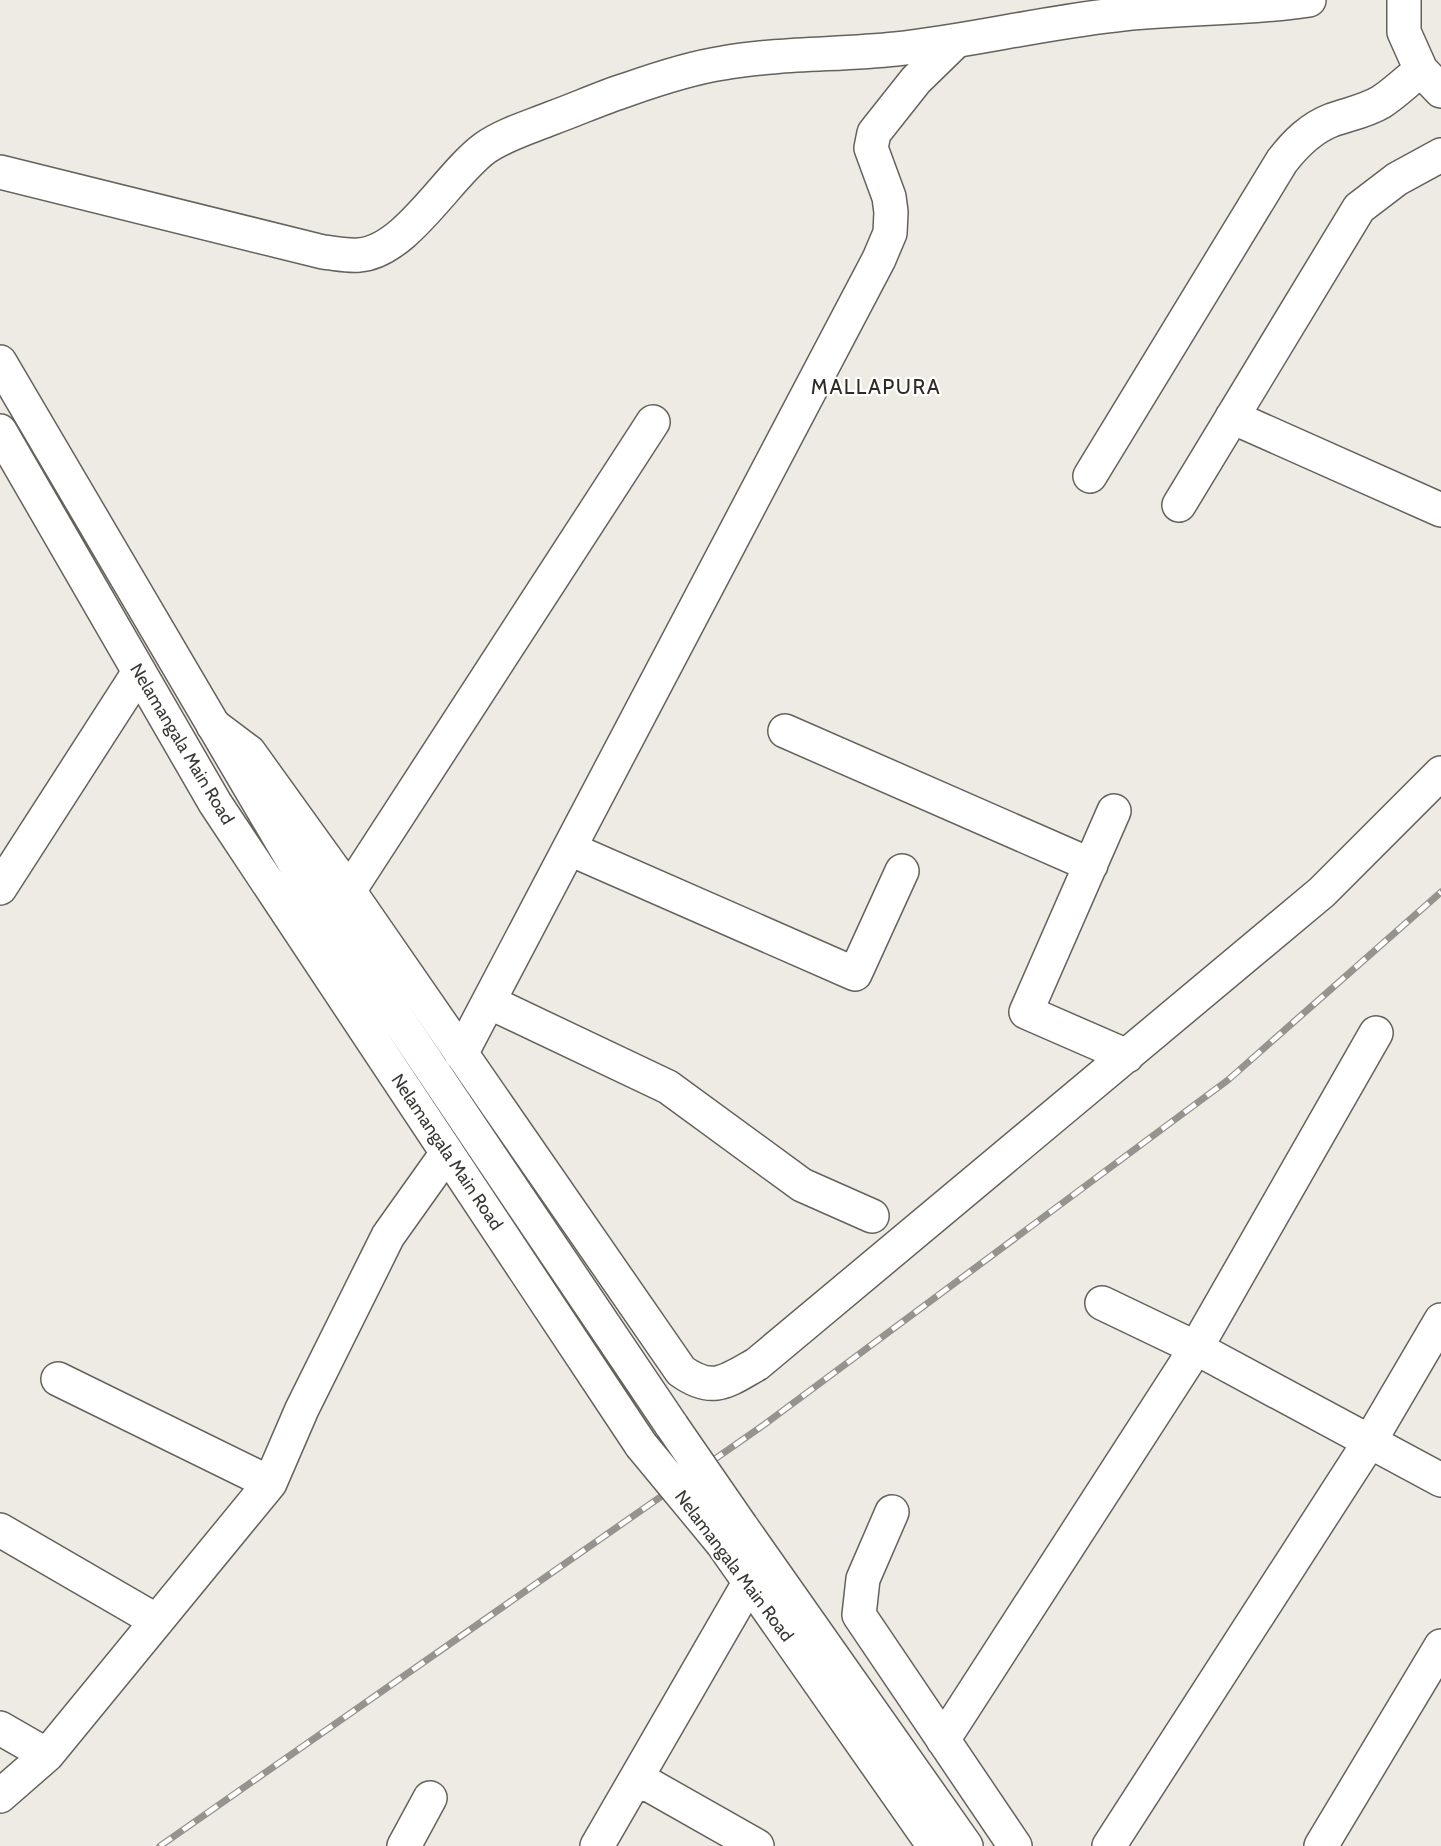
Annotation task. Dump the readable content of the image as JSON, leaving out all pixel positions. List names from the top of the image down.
{
  "streets": {
    "street": ["Nelamangala Main Road"]
  },
  "districts": ["MALLAPURA"]
}
